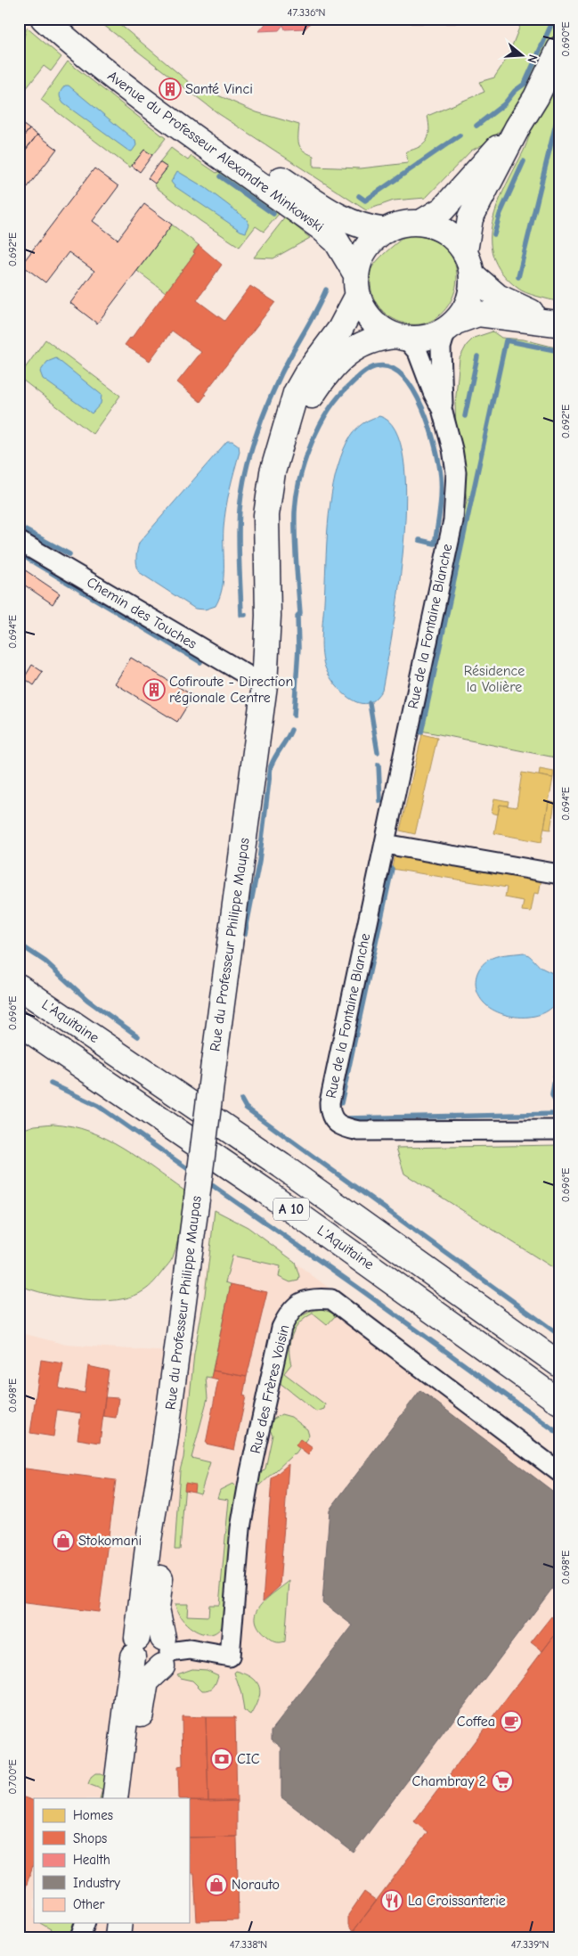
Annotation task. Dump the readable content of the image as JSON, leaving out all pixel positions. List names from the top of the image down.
{
  "streets": {
    "main road": [
      "Avenue du Professeur Alexandre Minkowski",
      "Rue du Professeur Philippe Maupas",
      "L'Aquitaine",
      "A 10"
    ],
    "street": ["Chemin des Touches", "Rue de la Fontaine Blanche", "Rue des Frères Voisin"]
  },
  "crossings": [
    ["Avenue du Professeur Alexandre Minkowski", "Rue de la Fontaine Blanche"],
    ["Avenue du Professeur Alexandre Minkowski", "Rue du Professeur Philippe Maupas"],
    ["Chemin des Touches", "Rue du Professeur Philippe Maupas"],
    ["Rue de la Fontaine Blanche", "Rue du Professeur Philippe Maupas"],
    ["Rue du Professeur Philippe Maupas", "Rue des Frères Voisin"]
  ],
  "parks": ["Résidence la Volière"],
  "places": {
    "building": ["Santé Vinci", "Cofiroute - Direction régionale Centre"],
    "shop": ["Stokomani", "Norauto"],
    "cafe": ["Coffea"],
    "bank": ["CIC"],
    "supermarket": ["Chambray 2"],
    "restaurant": ["La Croissanterie"]
  },
  "legend": [
    "Homes",
    "Shops",
    "Health",
    "Industry",
    "Other"
  ],
  "north": "right",
  "coordinates": [
    "47.336°N",
    "0.690°E",
    "0.692°E",
    "0.694°E",
    "0.696°E",
    "0.698°E",
    "0.700°E",
    "47.338°N",
    "47.339°N"
  ]
}
